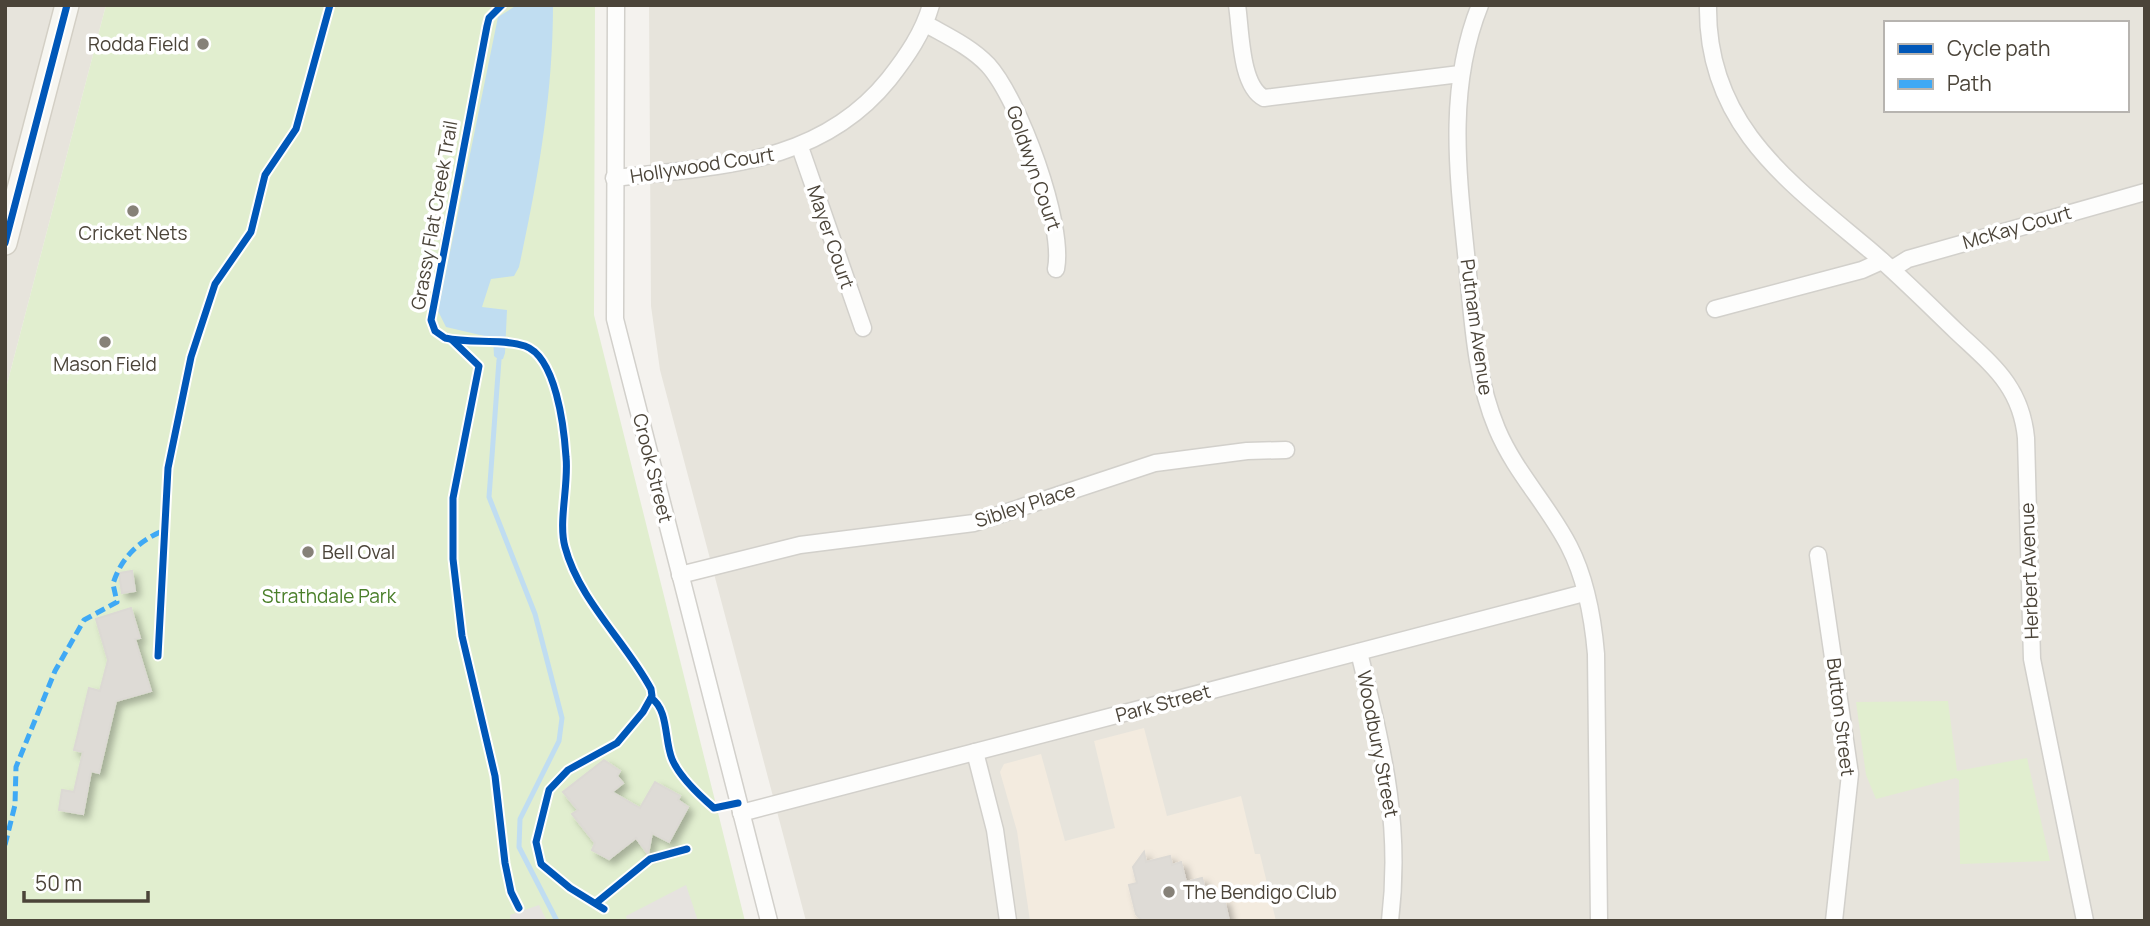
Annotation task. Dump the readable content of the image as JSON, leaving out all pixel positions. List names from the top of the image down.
{
  "streets": {
    "street": [
      "Hollywood Court",
      "Goldwyn Court",
      "McKay Court",
      "Mayer Court",
      "Putnam Avenue",
      "Crook Street",
      "Sibley Place",
      "Herbert Avenue",
      "Park Street",
      "Button Street",
      "Woodbury Street"
    ],
    "cycle path": ["Grassy Flat Creek Trail"]
  },
  "crossings": [
    ["Hollywood Court", "Goldwyn Court"],
    ["Hollywood Court", "Mayer Court"],
    ["Hollywood Court", "Crook Street"],
    ["McKay Court", "Herbert Avenue"],
    ["Putnam Avenue", "Park Street"],
    ["Crook Street", "Sibley Place"],
    ["Crook Street", "Park Street"],
    ["Park Street", "Woodbury Street"]
  ],
  "parks": ["Strathdale Park"],
  "places": [
    "Rodda Field",
    "Cricket Nets",
    "Mason Field",
    "Bell Oval",
    "The Bendigo Club"
  ],
  "legend": ["Cycle path", "Path"],
  "scale_bar": "50 m"
}
